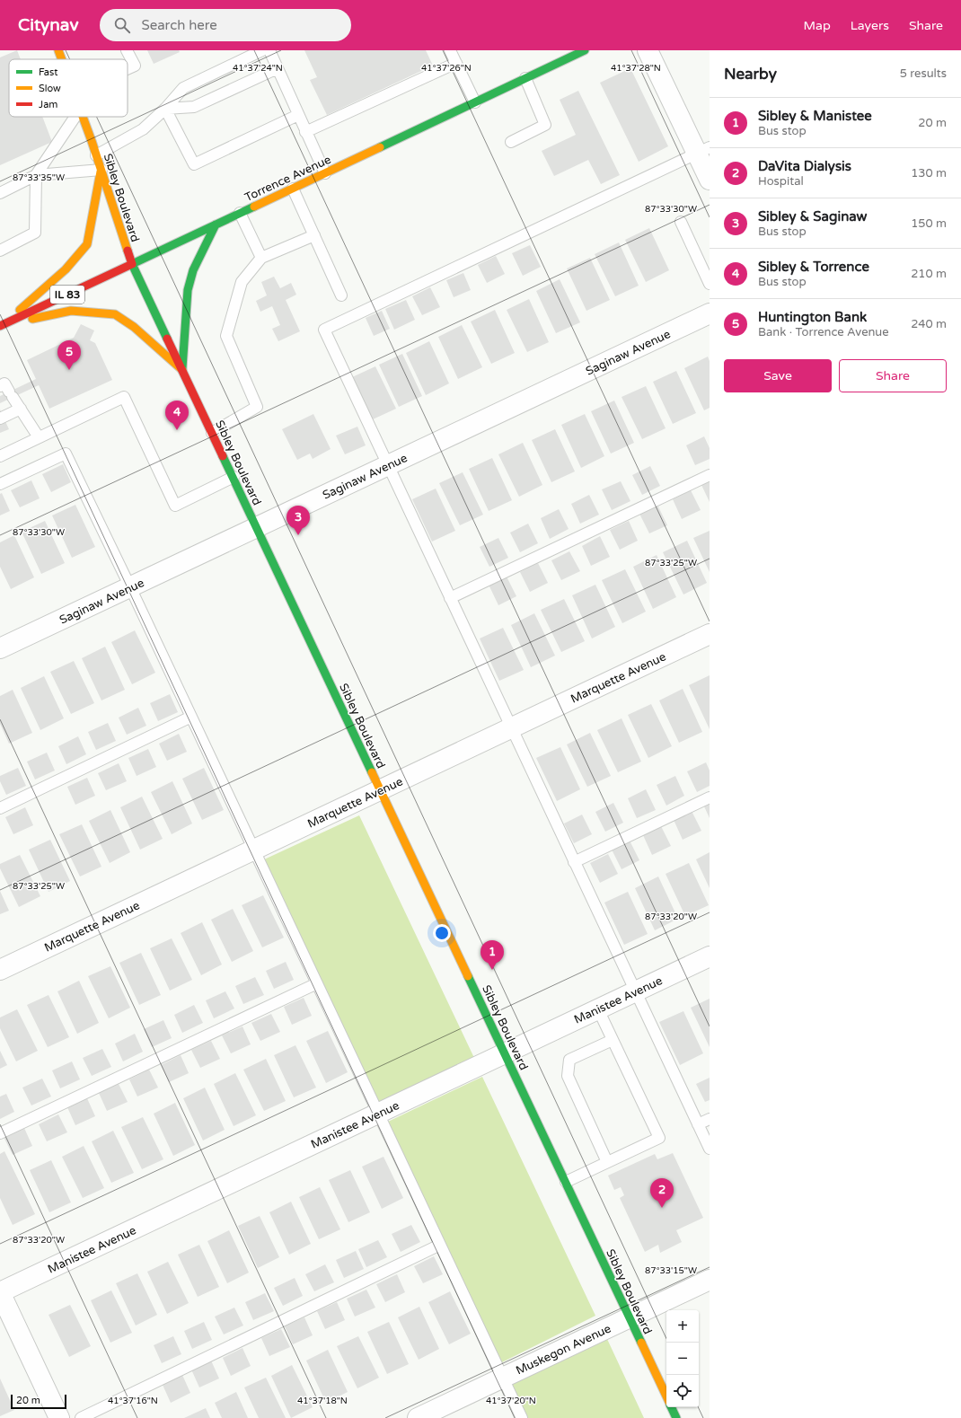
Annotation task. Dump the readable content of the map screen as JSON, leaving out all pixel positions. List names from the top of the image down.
{
  "streets": {
    "main road": ["Torrence Avenue", "Sibley Boulevard", "IL 83"],
    "street": [
      "Saginaw Avenue",
      "Marquette Avenue",
      "Manistee Avenue",
      "Muskegon Avenue"
    ]
  },
  "crossings": [
    ["Torrence Avenue", "Sibley Boulevard"],
    ["Sibley Boulevard", "Saginaw Avenue"],
    ["Sibley Boulevard", "Marquette Avenue"],
    ["Sibley Boulevard", "Manistee Avenue"],
    ["Sibley Boulevard", "Muskegon Avenue"]
  ],
  "legend": ["Fast", "Slow", "Jam"],
  "scale_bar": "20 m",
  "page": {
    "header": "Citynav",
    "search": "Search here",
    "nav": ["Map", "Layers", "Share"],
    "heading": ["Nearby", "5 results"],
    "list": [
      {
        "mark": "1",
        "name": "Sibley & Manistee",
        "note": "Bus stop",
        "value": "20 m"
      },
      {
        "mark": "2",
        "name": "DaVita Dialysis",
        "note": "Hospital",
        "value": "130 m"
      },
      {
        "mark": "3",
        "name": "Sibley & Saginaw",
        "note": "Bus stop",
        "value": "150 m"
      },
      {
        "mark": "4",
        "name": "Sibley & Torrence",
        "note": "Bus stop",
        "value": "210 m"
      },
      {
        "mark": "5",
        "name": "Huntington Bank",
        "note": "Bank · Torrence Avenue",
        "value": "240 m"
      }
    ],
    "pins": [
      "5",
      "4",
      "3",
      "1",
      "2"
    ],
    "buttons": ["Save", "Share"],
    "map_buttons": ["+", "−"],
    "scale": "20 m"
  },
  "coordinates": [
    "41°37'24\"N",
    "41°37'26\"N",
    "41°37'28\"N",
    "87°33'35\"W",
    "87°33'30\"W",
    "87°33'25\"W",
    "87°33'20\"W",
    "87°33'15\"W",
    "41°37'16\"N",
    "41°37'18\"N",
    "41°37'20\"N"
  ]
}
